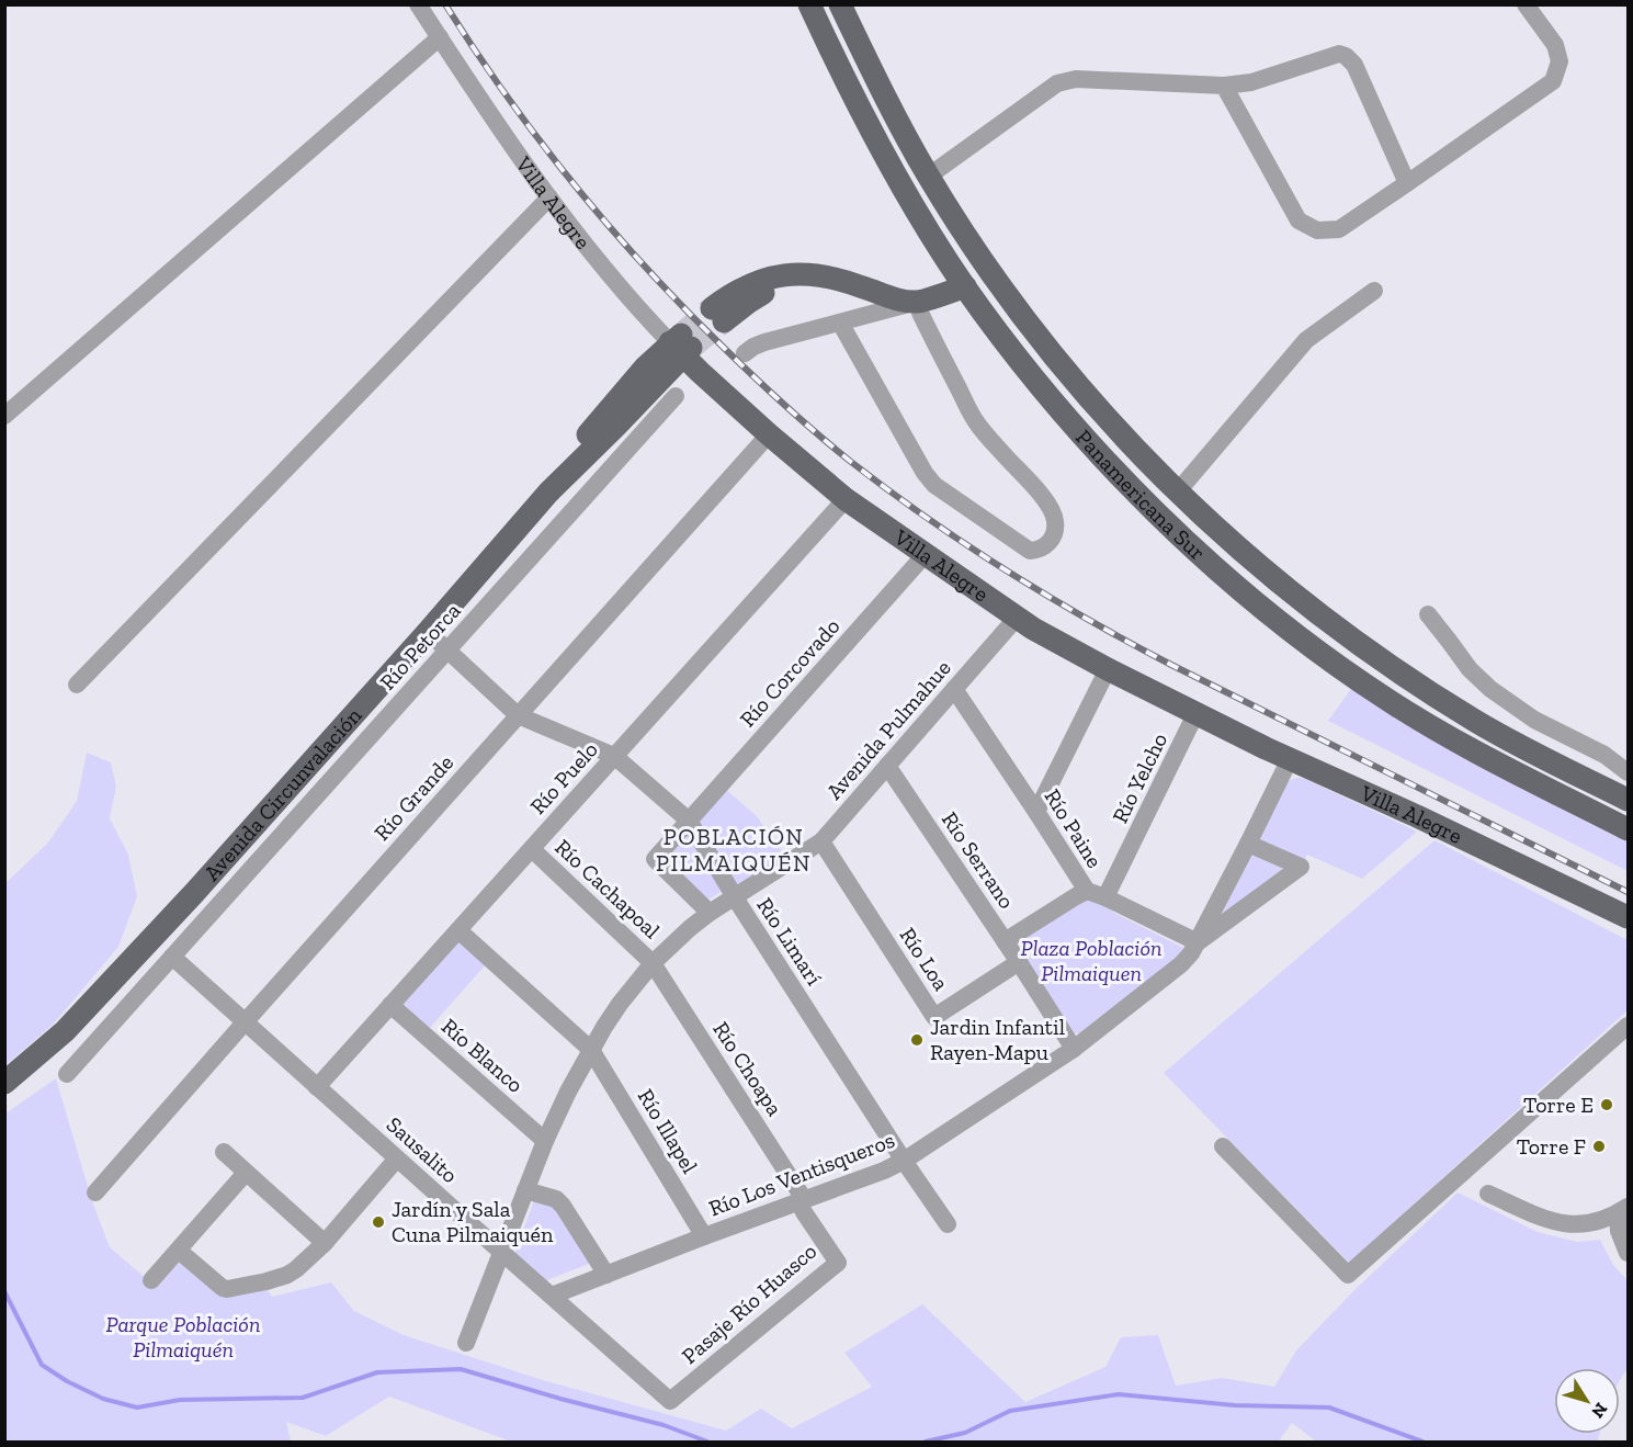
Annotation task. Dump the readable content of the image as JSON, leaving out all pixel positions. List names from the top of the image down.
{
  "streets": {
    "main road": ["Villa Alegre", "Panamericana Sur", "Avenida Circunvalación"],
    "street": [
      "Río Petorca",
      "Río Corcovado",
      "Avenida Pulmahue",
      "Río Puelo",
      "Río Yelcho",
      "Río Grande",
      "Río Paine",
      "Río Serrano",
      "Río Cachapoal",
      "Río Limarí",
      "Río Loa",
      "Río Blanco",
      "Río Choapa",
      "Río Illapel",
      "Sausalito",
      "Río Los Ventisqueros",
      "Pasaje Río Huasco"
    ]
  },
  "crossings": [
    ["Villa Alegre", "Río Corcovado"],
    ["Villa Alegre", "Avenida Pulmahue"],
    ["Villa Alegre", "Río Puelo"],
    ["Villa Alegre", "Río Yelcho"],
    ["Villa Alegre", "Avenida Circunvalación"],
    ["Villa Alegre", "Río Grande"],
    ["Villa Alegre", "Río Los Ventisqueros"],
    ["Río Petorca", "Río Limarí"],
    ["Río Petorca", "Sausalito"],
    ["Río Corcovado", "Avenida Pulmahue"],
    ["Río Corcovado", "Río Limarí"],
    ["Avenida Pulmahue", "Río Paine"],
    ["Avenida Pulmahue", "Río Serrano"],
    ["Avenida Pulmahue", "Río Cachapoal"],
    ["Avenida Pulmahue", "Río Limarí"],
    ["Avenida Pulmahue", "Río Loa"],
    ["Avenida Pulmahue", "Río Blanco"],
    ["Avenida Pulmahue", "Río Choapa"],
    ["Avenida Pulmahue", "Río Illapel"],
    ["Avenida Pulmahue", "Sausalito"],
    ["Río Puelo", "Río Cachapoal"],
    ["Río Puelo", "Río Limarí"],
    ["Río Puelo", "Río Blanco"],
    ["Río Puelo", "Río Illapel"],
    ["Río Puelo", "Sausalito"],
    ["Río Yelcho", "Río Paine"],
    ["Avenida Circunvalación", "Río Limarí"],
    ["Río Grande", "Río Limarí"],
    ["Río Grande", "Sausalito"],
    ["Río Paine", "Río Los Ventisqueros"],
    ["Río Serrano", "Río Loa"],
    ["Río Serrano", "Río Los Ventisqueros"],
    ["Río Cachapoal", "Río Choapa"],
    ["Río Limarí", "Río Los Ventisqueros"],
    ["Río Choapa", "Río Los Ventisqueros"],
    ["Río Choapa", "Pasaje Río Huasco"],
    ["Río Illapel", "Río Los Ventisqueros"],
    ["Sausalito", "Río Los Ventisqueros"],
    ["Sausalito", "Pasaje Río Huasco"],
    ["Río Los Ventisqueros", "Pasaje Río Huasco"]
  ],
  "districts": ["POBLACIÓN PILMAIQUÉN"],
  "parks": ["Plaza Población Pilmaiquen", "Parque Población Pilmaiquén"],
  "places": [
    "Jardin Infantil Rayen-Mapu",
    "Torre E",
    "Torre F",
    "Jardín y Sala Cuna Pilmaiquén"
  ],
  "north": "bottom right"
}
